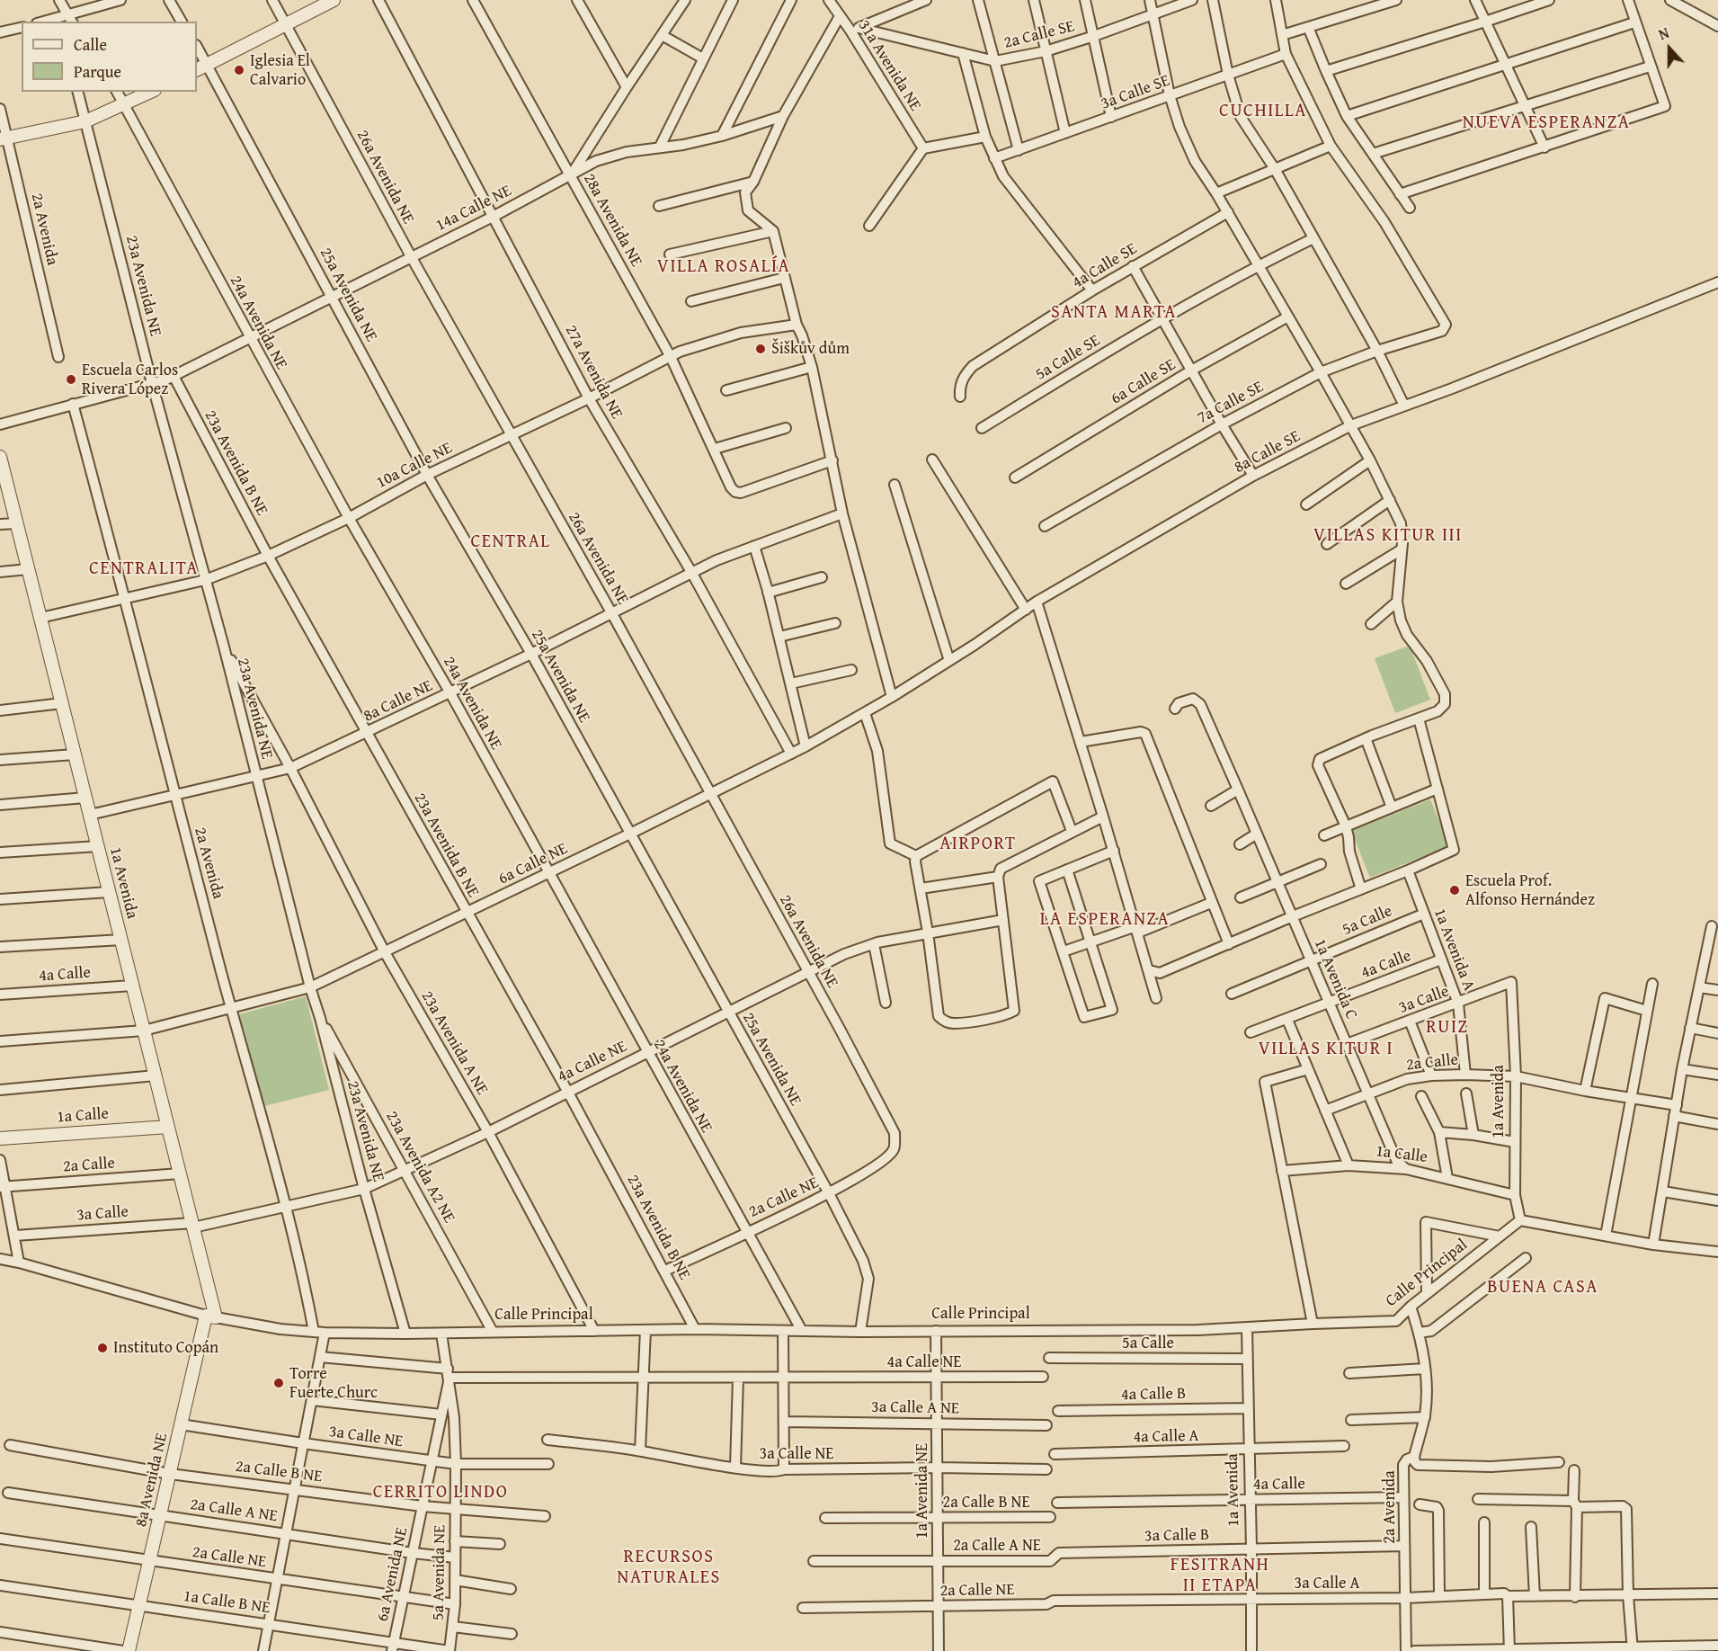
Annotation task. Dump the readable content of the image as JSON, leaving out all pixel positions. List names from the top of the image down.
{
  "streets": {
    "street": [
      "2a Calle SE",
      "31a Avenida NE",
      "3a Calle SE",
      "26a Avenida NE",
      "14a Calle NE",
      "28a Avenida NE",
      "2a Avenida",
      "4a Calle SE",
      "23a Avenida NE",
      "25a Avenida NE",
      "24a Avenida NE",
      "5a Calle SE",
      "27a Avenida NE",
      "6a Calle SE",
      "7a Calle SE",
      "8a Calle SE",
      "23a Avenida B NE",
      "10a Calle NE",
      "8a Calle NE",
      "6a Calle NE",
      "1a Avenida",
      "5a Calle",
      "1a Avenida A",
      "4a Calle",
      "1a Avenida C",
      "3a Calle",
      "23a Avenida A NE",
      "4a Calle NE",
      "2a Calle",
      "1a Calle",
      "23a Avenida A2 NE",
      "2a Calle NE",
      "Calle Principal",
      "4a Calle B",
      "3a Calle A NE",
      "3a Calle NE",
      "4a Calle A",
      "2a Calle B NE",
      "8a Avenida NE",
      "1a Avenida NE",
      "2a Calle A NE",
      "3a Calle B",
      "5a Avenida NE",
      "6a Avenida NE",
      "3a Calle A",
      "1a Calle B NE"
    ]
  },
  "crossings": [
    ["2a Calle SE", "31a Avenida NE"],
    ["26a Avenida NE", "14a Calle NE"],
    ["26a Avenida NE", "10a Calle NE"],
    ["26a Avenida NE", "8a Calle NE"],
    ["26a Avenida NE", "6a Calle NE"],
    ["26a Avenida NE", "4a Calle NE"],
    ["26a Avenida NE", "2a Calle NE"],
    ["14a Calle NE", "28a Avenida NE"],
    ["14a Calle NE", "2a Avenida"],
    ["14a Calle NE", "23a Avenida NE"],
    ["14a Calle NE", "25a Avenida NE"],
    ["14a Calle NE", "24a Avenida NE"],
    ["14a Calle NE", "27a Avenida NE"],
    ["14a Calle NE", "23a Avenida B NE"],
    ["28a Avenida NE", "10a Calle NE"],
    ["2a Avenida", "10a Calle NE"],
    ["2a Avenida", "8a Calle NE"],
    ["2a Avenida", "6a Calle NE"],
    ["2a Avenida", "4a Calle"],
    ["2a Avenida", "4a Calle NE"],
    ["2a Avenida", "Calle Principal"],
    ["2a Avenida", "3a Calle B"],
    ["2a Avenida", "3a Calle A"],
    ["23a Avenida NE", "10a Calle NE"],
    ["23a Avenida NE", "8a Calle NE"],
    ["23a Avenida NE", "6a Calle NE"],
    ["23a Avenida NE", "23a Avenida A NE"],
    ["23a Avenida NE", "4a Calle NE"],
    ["23a Avenida NE", "23a Avenida A2 NE"],
    ["23a Avenida NE", "Calle Principal"],
    ["25a Avenida NE", "10a Calle NE"],
    ["25a Avenida NE", "8a Calle NE"],
    ["25a Avenida NE", "6a Calle NE"],
    ["25a Avenida NE", "4a Calle NE"],
    ["25a Avenida NE", "2a Calle NE"],
    ["25a Avenida NE", "Calle Principal"],
    ["24a Avenida NE", "10a Calle NE"],
    ["24a Avenida NE", "8a Calle NE"],
    ["24a Avenida NE", "6a Calle NE"],
    ["24a Avenida NE", "4a Calle NE"],
    ["24a Avenida NE", "2a Calle NE"],
    ["24a Avenida NE", "Calle Principal"],
    ["27a Avenida NE", "10a Calle NE"],
    ["27a Avenida NE", "8a Calle NE"],
    ["27a Avenida NE", "6a Calle NE"],
    ["8a Calle SE", "6a Calle NE"],
    ["23a Avenida B NE", "10a Calle NE"],
    ["23a Avenida B NE", "8a Calle NE"],
    ["23a Avenida B NE", "6a Calle NE"],
    ["23a Avenida B NE", "4a Calle NE"],
    ["23a Avenida B NE", "2a Calle NE"],
    ["23a Avenida B NE", "Calle Principal"],
    ["10a Calle NE", "1a Avenida"],
    ["8a Calle NE", "1a Avenida"],
    ["8a Calle NE", "23a Avenida A NE"],
    ["6a Calle NE", "1a Avenida"],
    ["6a Calle NE", "23a Avenida A NE"],
    ["1a Avenida", "5a Calle"],
    ["1a Avenida", "4a Calle"],
    ["1a Avenida", "3a Calle"],
    ["1a Avenida", "4a Calle NE"],
    ["1a Avenida", "2a Calle"],
    ["1a Avenida", "1a Calle"],
    ["1a Avenida", "Calle Principal"],
    ["1a Avenida", "4a Calle B"],
    ["1a Avenida", "4a Calle A"],
    ["1a Avenida", "8a Avenida NE"],
    ["1a Avenida", "3a Calle B"],
    ["1a Avenida", "3a Calle A"],
    ["5a Calle", "1a Avenida A"],
    ["5a Calle", "1a Avenida C"],
    ["1a Avenida A", "4a Calle"],
    ["1a Avenida A", "3a Calle"],
    ["1a Avenida A", "2a Calle"],
    ["4a Calle", "1a Avenida C"],
    ["1a Avenida C", "3a Calle"],
    ["1a Avenida C", "2a Calle"],
    ["1a Avenida C", "1a Calle"],
    ["3a Calle", "4a Calle NE"],
    ["23a Avenida A NE", "4a Calle NE"],
    ["23a Avenida A NE", "Calle Principal"],
    ["4a Calle NE", "23a Avenida A2 NE"],
    ["4a Calle NE", "1a Avenida NE"],
    ["4a Calle NE", "5a Avenida NE"],
    ["4a Calle NE", "6a Avenida NE"],
    ["23a Avenida A2 NE", "Calle Principal"],
    ["2a Calle NE", "8a Avenida NE"],
    ["2a Calle NE", "1a Avenida NE"],
    ["2a Calle NE", "5a Avenida NE"],
    ["2a Calle NE", "6a Avenida NE"],
    ["2a Calle NE", "3a Calle A"],
    ["Calle Principal", "8a Avenida NE"],
    ["Calle Principal", "1a Avenida NE"],
    ["Calle Principal", "5a Avenida NE"],
    ["3a Calle A NE", "1a Avenida NE"],
    ["3a Calle NE", "8a Avenida NE"],
    ["3a Calle NE", "1a Avenida NE"],
    ["3a Calle NE", "5a Avenida NE"],
    ["3a Calle NE", "6a Avenida NE"],
    ["2a Calle B NE", "8a Avenida NE"],
    ["2a Calle B NE", "1a Avenida NE"],
    ["2a Calle B NE", "5a Avenida NE"],
    ["2a Calle B NE", "6a Avenida NE"],
    ["8a Avenida NE", "2a Calle A NE"],
    ["8a Avenida NE", "1a Calle B NE"],
    ["1a Avenida NE", "2a Calle A NE"],
    ["2a Calle A NE", "3a Calle B"],
    ["2a Calle A NE", "5a Avenida NE"],
    ["2a Calle A NE", "6a Avenida NE"],
    ["5a Avenida NE", "6a Avenida NE"],
    ["5a Avenida NE", "1a Calle B NE"],
    ["6a Avenida NE", "1a Calle B NE"]
  ],
  "districts": [
    "CUCHILLA",
    "NUEVA ESPERANZA",
    "VILLA ROSALÍA",
    "SANTA MARTA",
    "VILLAS KITUR III",
    "CENTRAL",
    "CENTRALITA",
    "AIRPORT",
    "LA ESPERANZA",
    "RUIZ",
    "VILLAS KITUR I",
    "BUENA CASA",
    "CERRITO LINDO",
    "RECURSOS NATURALES",
    "FESITRANH II ETAPA"
  ],
  "places": [
    "Iglesia El Calvario",
    "Šiškův dům",
    "Escuela Carlos Rivera López",
    "Escuela Prof. Alfonso Hernández",
    "Instituto Copán",
    "Torre Fuerte Churc"
  ],
  "legend": ["Calle", "Parque"],
  "north": "top"
}
